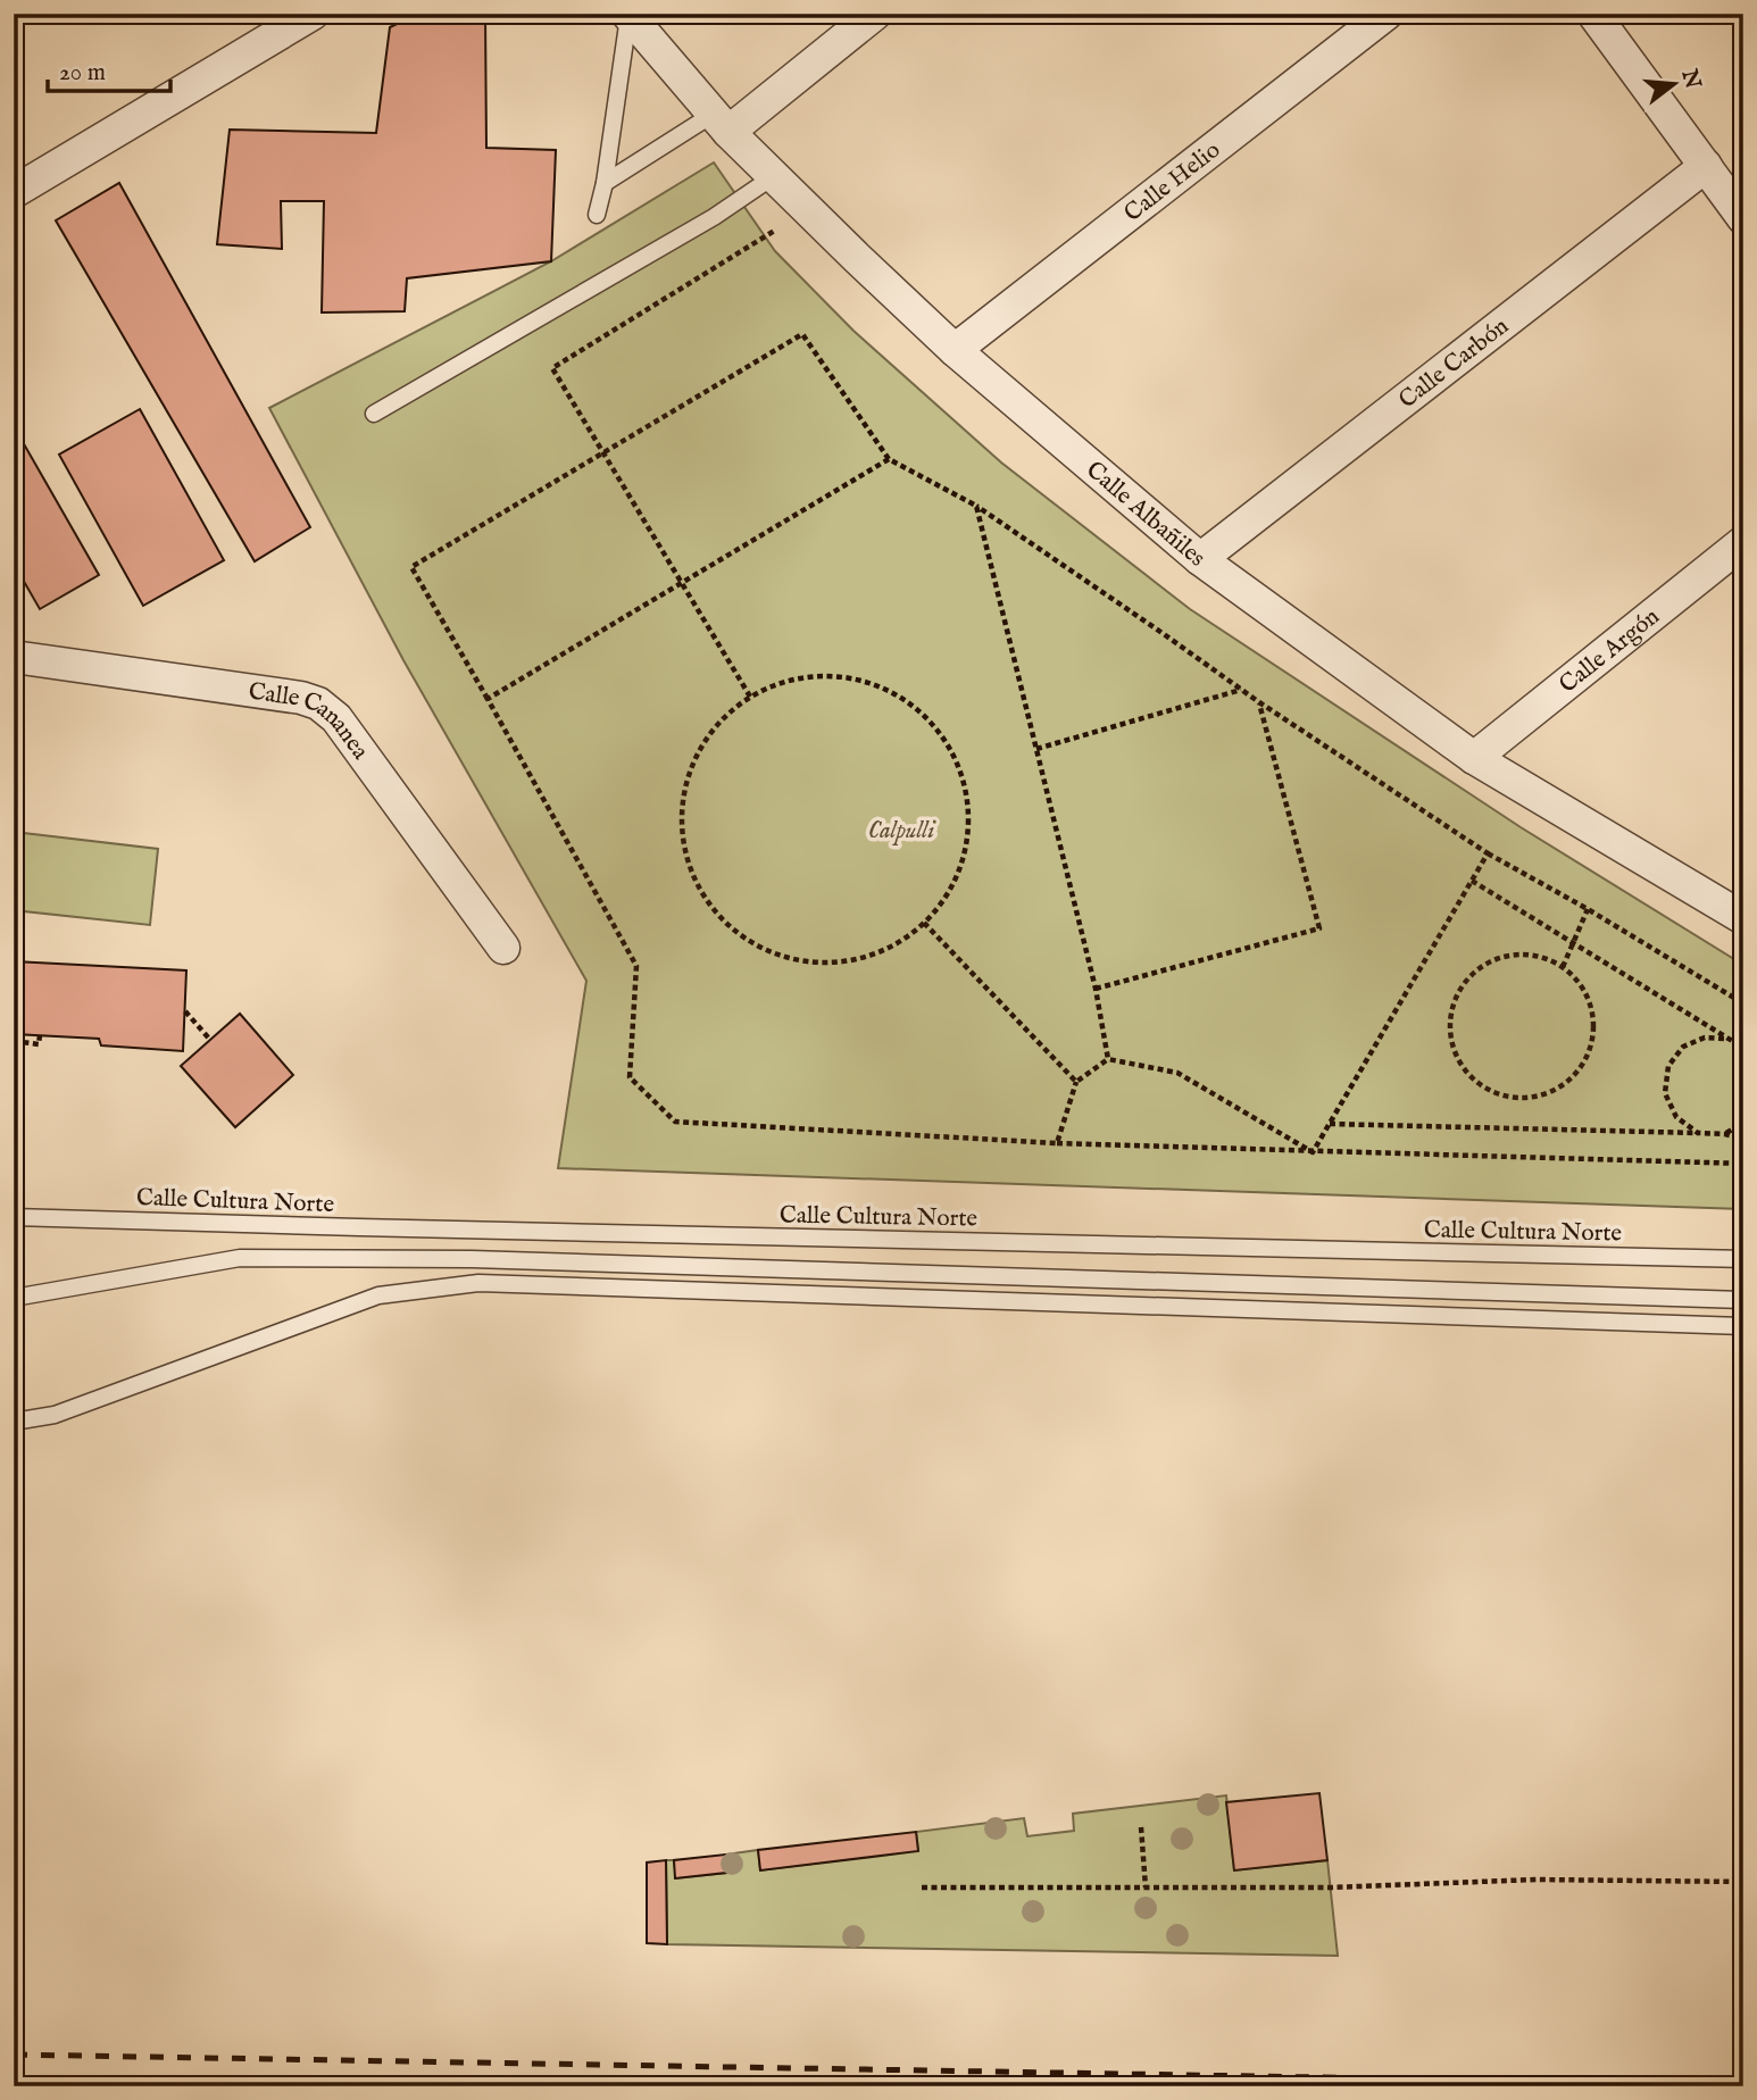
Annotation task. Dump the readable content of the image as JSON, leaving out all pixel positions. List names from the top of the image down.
{
  "streets": {
    "street": [
      "Calle Helio",
      "Calle Carbón",
      "Calle Albañiles",
      "Calle Argón",
      "Calle Cananea"
    ],
    "lane": ["Calle Cultura Norte"]
  },
  "crossings": [
    ["Calle Helio", "Calle Albañiles"],
    ["Calle Carbón", "Calle Albañiles"],
    ["Calle Albañiles", "Calle Argón"]
  ],
  "parks": ["Calpulli"],
  "scale_bar": "20 m",
  "north": "right"
}
